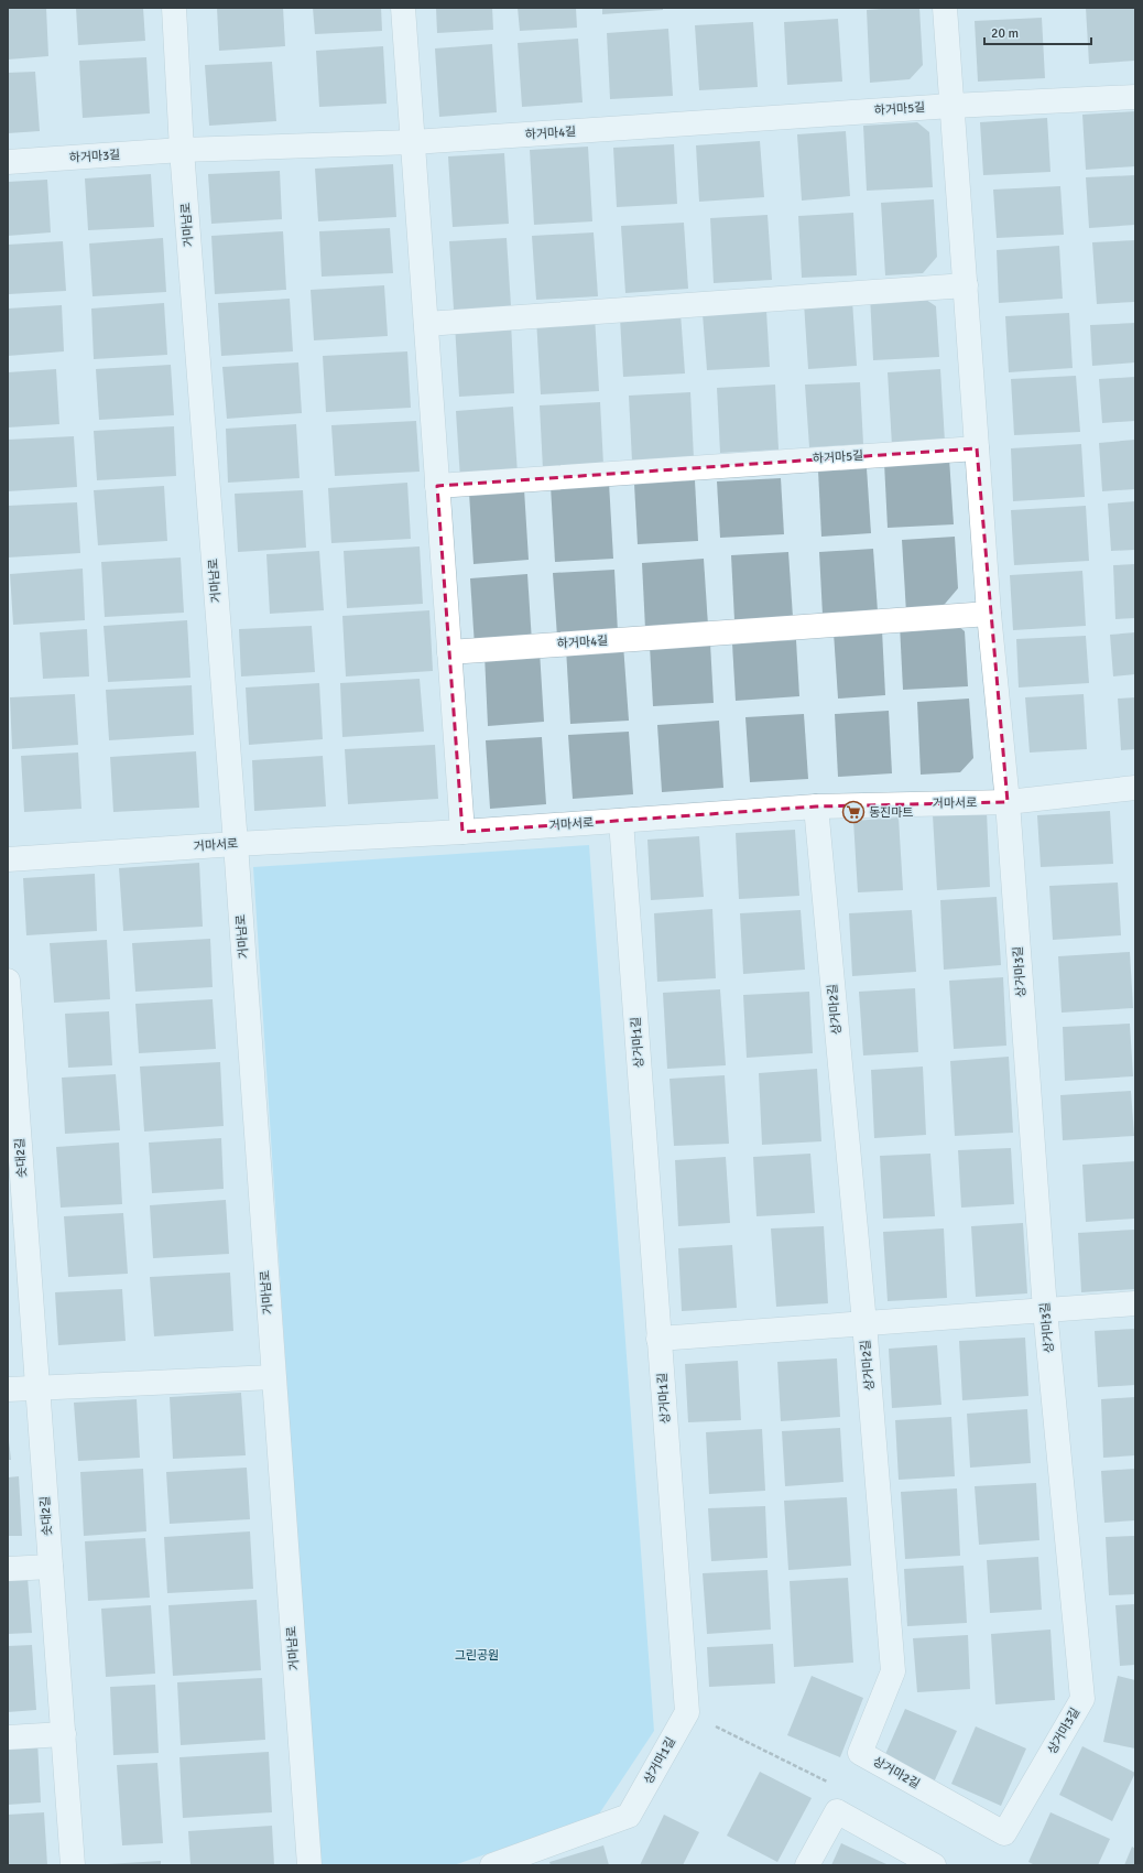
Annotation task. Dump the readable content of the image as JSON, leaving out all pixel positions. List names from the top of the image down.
{
  "streets": {
    "street": [
      "하거마5길",
      "하거마4길",
      "하거마3길",
      "거마남로",
      "거마서로",
      "상거마3길",
      "상거마2길",
      "상거마1길",
      "솟대2길"
    ]
  },
  "crossings": [
    ["하거마5길", "하거마4길"],
    ["하거마4길", "하거마3길"],
    ["하거마4길", "거마남로"],
    ["하거마3길", "거마남로"],
    ["거마남로", "거마서로"],
    ["거마서로", "상거마3길"],
    ["거마서로", "상거마2길"],
    ["거마서로", "상거마1길"],
    ["상거마3길", "상거마2길"]
  ],
  "parks": ["그린공원"],
  "places": {
    "supermarket": ["동진마트"]
  },
  "scale_bar": "20 m"
}
